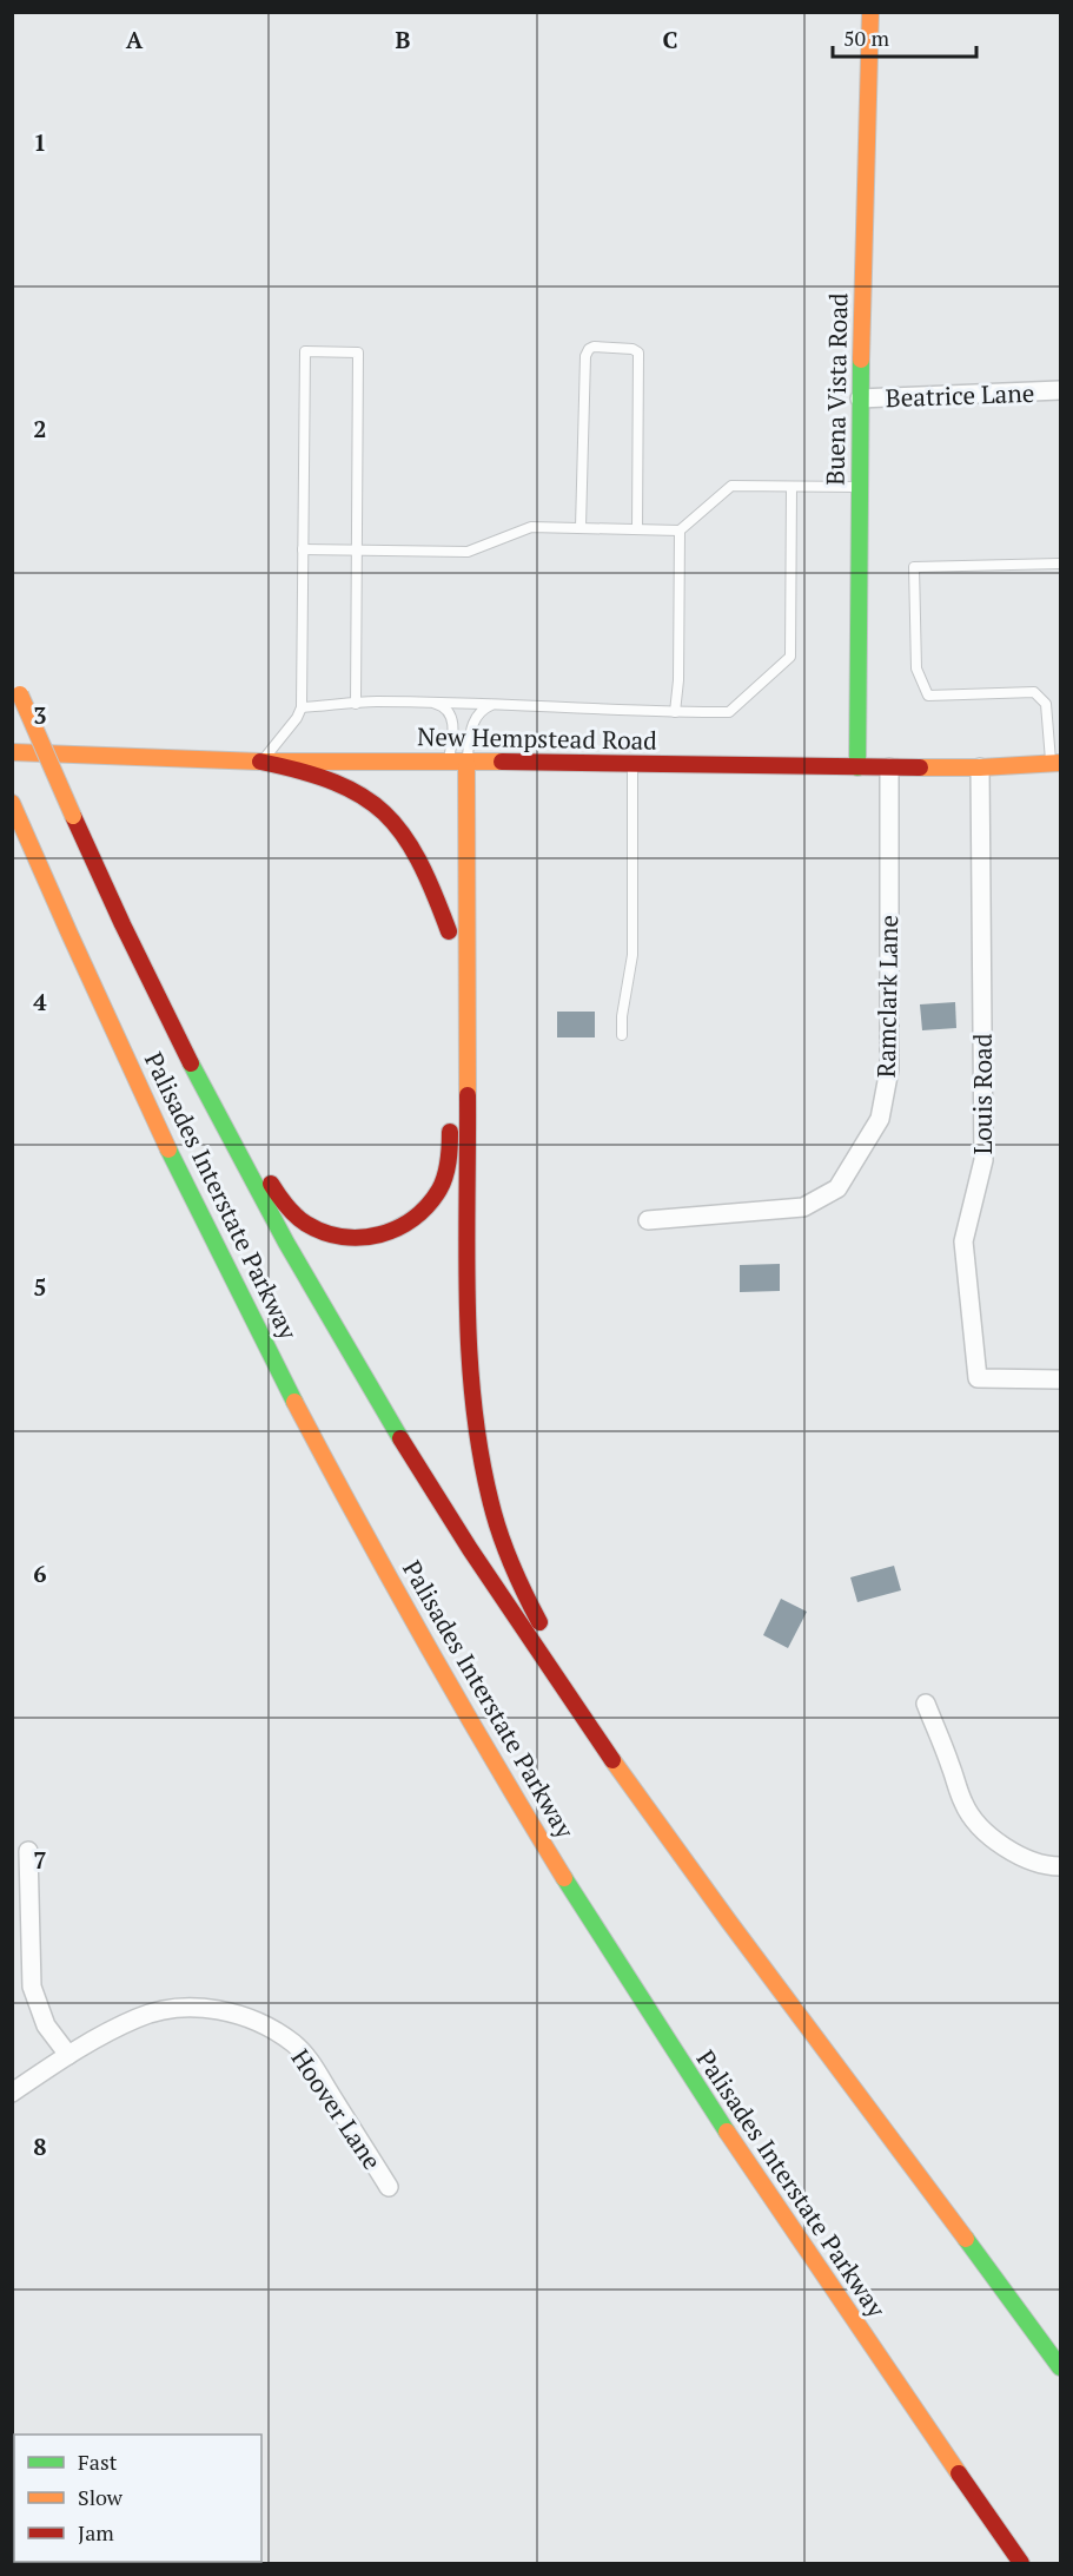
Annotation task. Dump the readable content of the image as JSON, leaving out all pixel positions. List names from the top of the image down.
{
  "streets": {
    "main road": ["Buena Vista Road", "New Hempstead Road", "Palisades Interstate Parkway"],
    "street": [
      "Beatrice Lane",
      "Ramclark Lane",
      "Louis Road",
      "Hoover Lane"
    ]
  },
  "crossings": [
    ["Buena Vista Road", "Beatrice Lane"],
    ["Buena Vista Road", "New Hempstead Road"],
    ["New Hempstead Road", "Ramclark Lane"],
    ["New Hempstead Road", "Louis Road"]
  ],
  "legend": ["Fast", "Slow", "Jam"],
  "scale_bar": "50 m",
  "grid": {
    "columns": ["A", "B", "C"],
    "rows": [
      "1",
      "2",
      "3",
      "4",
      "5",
      "6",
      "7",
      "8"
    ]
  }
}
